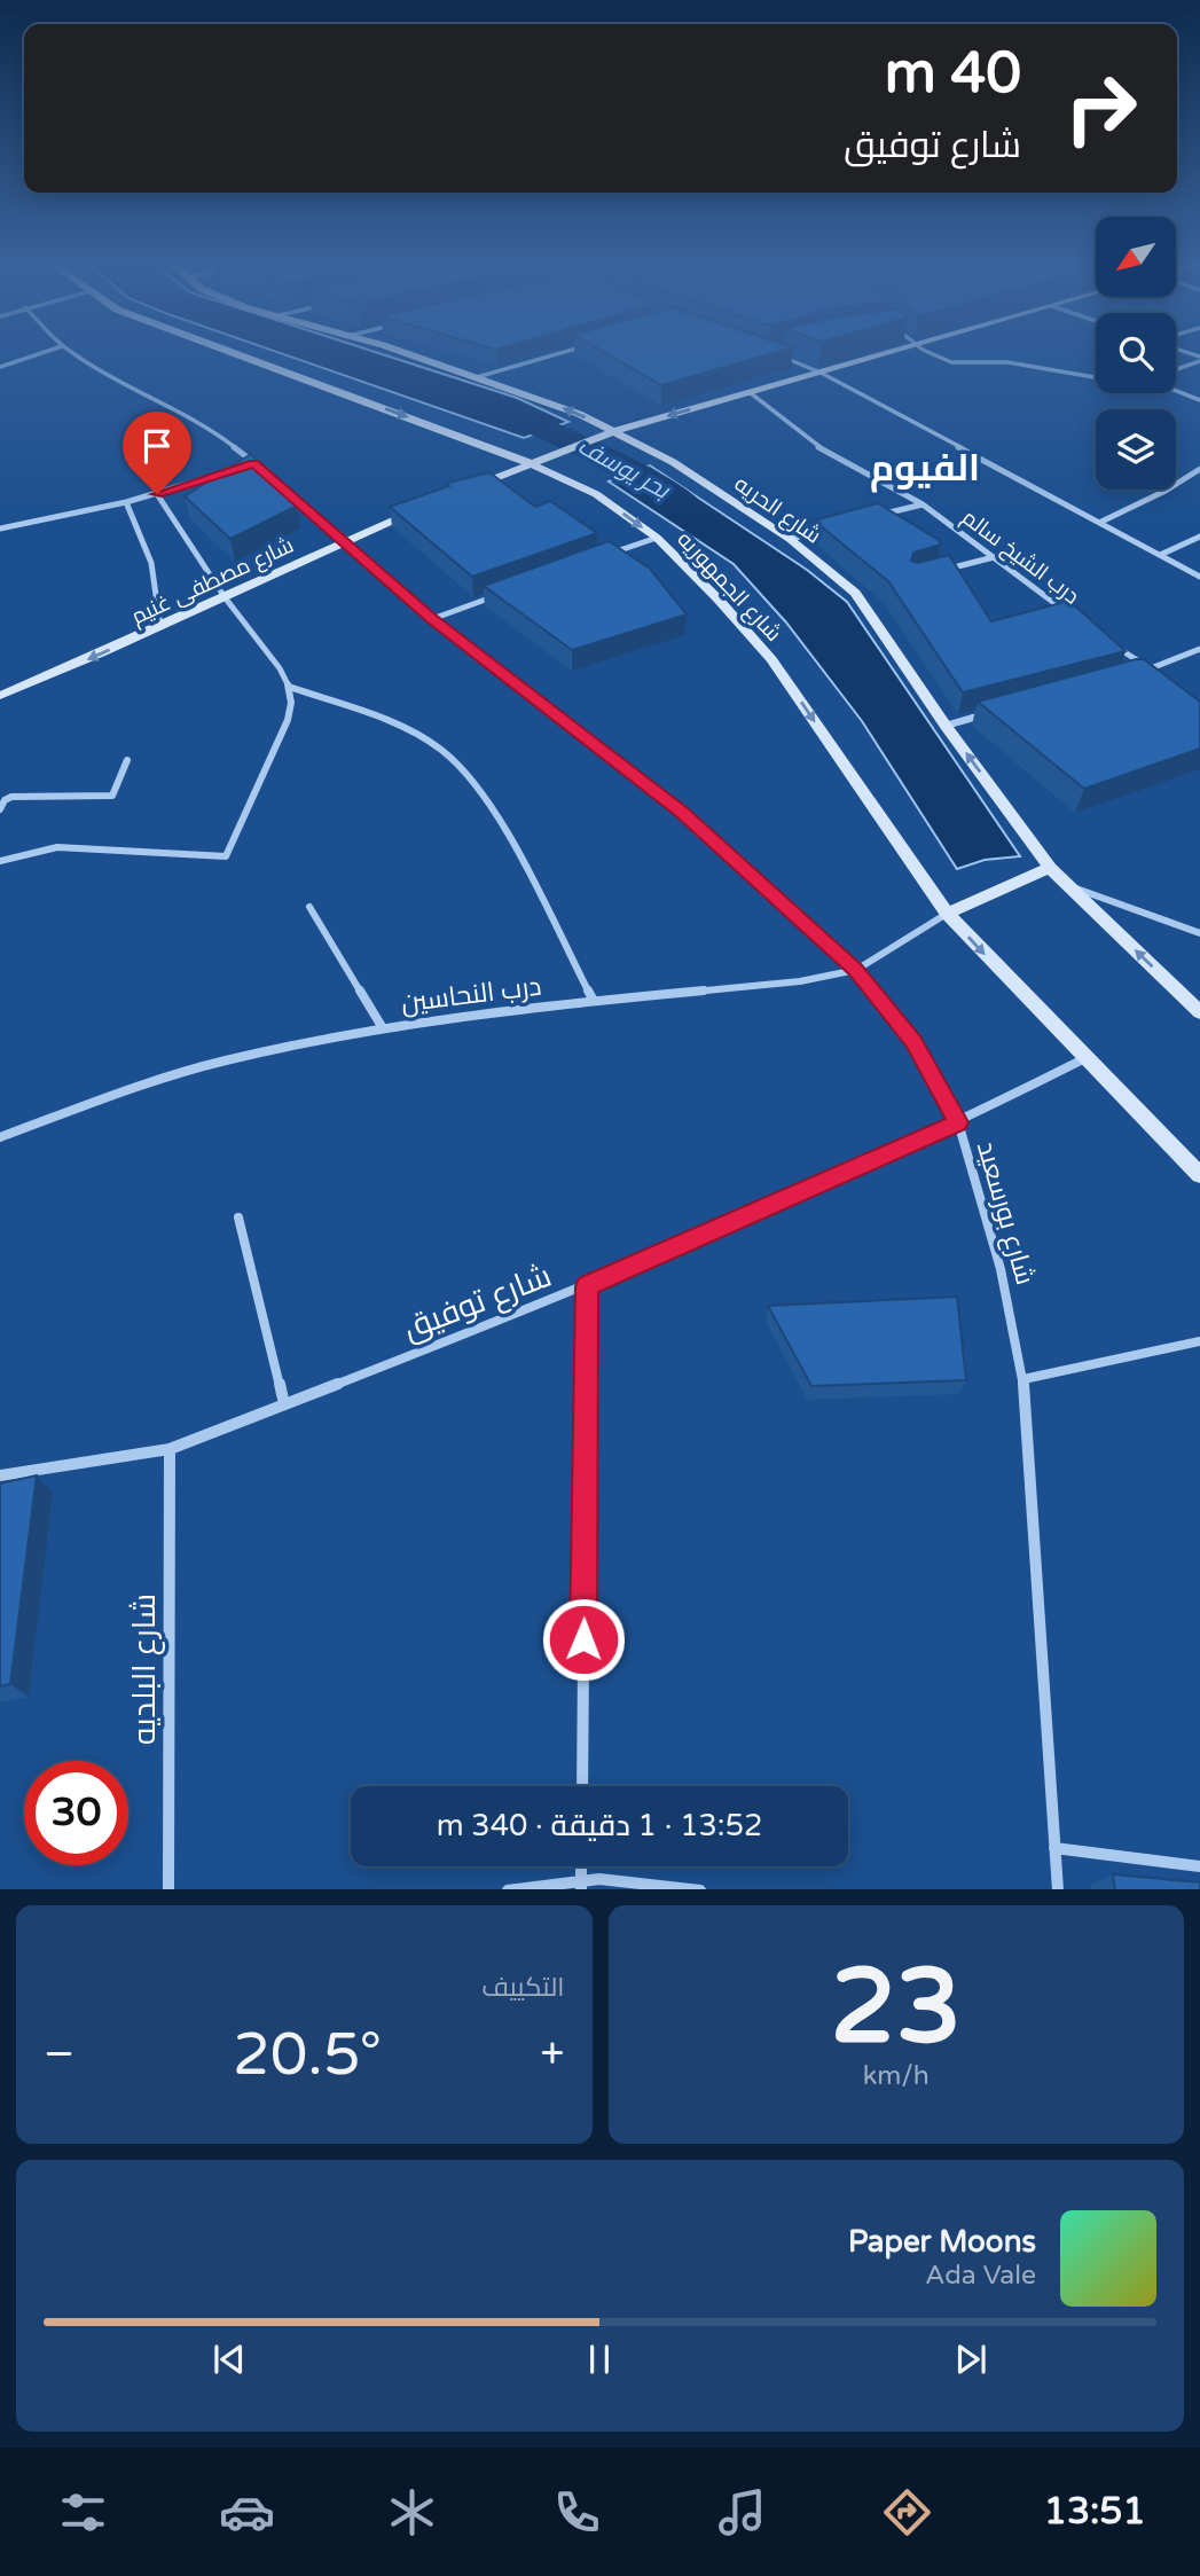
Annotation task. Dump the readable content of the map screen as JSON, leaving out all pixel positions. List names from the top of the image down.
{
  "streets": {
    "street": [
      "شارع الحريه",
      "درب الشيخ سالم",
      "شارع مصطفى غنيم",
      "شارع الجمهوريه",
      "درب النحاسين",
      "شارع بورسعيد",
      "شارع توفيق",
      "شارع البلديه"
    ]
  },
  "crossings": [
    ["شارع مصطفى غنيم", "شارع بورسعيد"],
    ["شارع الجمهوريه", "درب النحاسين"],
    ["شارع الجمهوريه", "شارع توفيق"],
    ["درب النحاسين", "شارع بورسعيد"],
    ["شارع بورسعيد", "شارع توفيق"],
    ["شارع توفيق", "شارع البلديه"]
  ],
  "one_way": ["شارع الحريه", "شارع الجمهوريه"],
  "districts": ["الفيوم"],
  "water": ["بحر يوسف"],
  "north": "bottom left",
  "page": {
    "turn": ["40 m", "شارع توفيق"],
    "limit": "30",
    "trip": "13:52 · 1 دقيقة · 340 m",
    "tile": [
      ["23", "km/h"],
      "التكييف"
    ],
    "heat": ["−", "20.5°", "+"],
    "song": ["Paper Moons", "Ada Vale"],
    "tabs": "13:51"
  }
}
